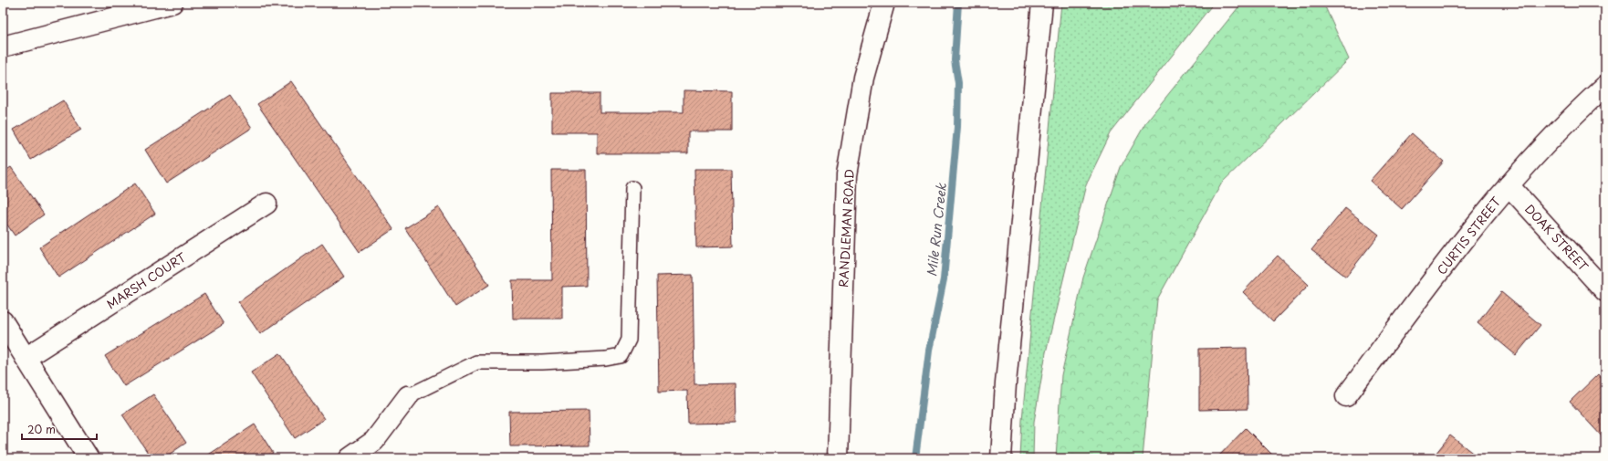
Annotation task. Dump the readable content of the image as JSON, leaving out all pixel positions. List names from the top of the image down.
{
  "streets": {
    "main road": [
      "RANDLEMAN ROAD",
      "CURTIS STREET",
      "DOAK STREET",
      "MARSH COURT"
    ]
  },
  "crossings": [
    ["CURTIS STREET", "DOAK STREET"]
  ],
  "water": ["Mile Run Creek"],
  "scale_bar": "20 m"
}
